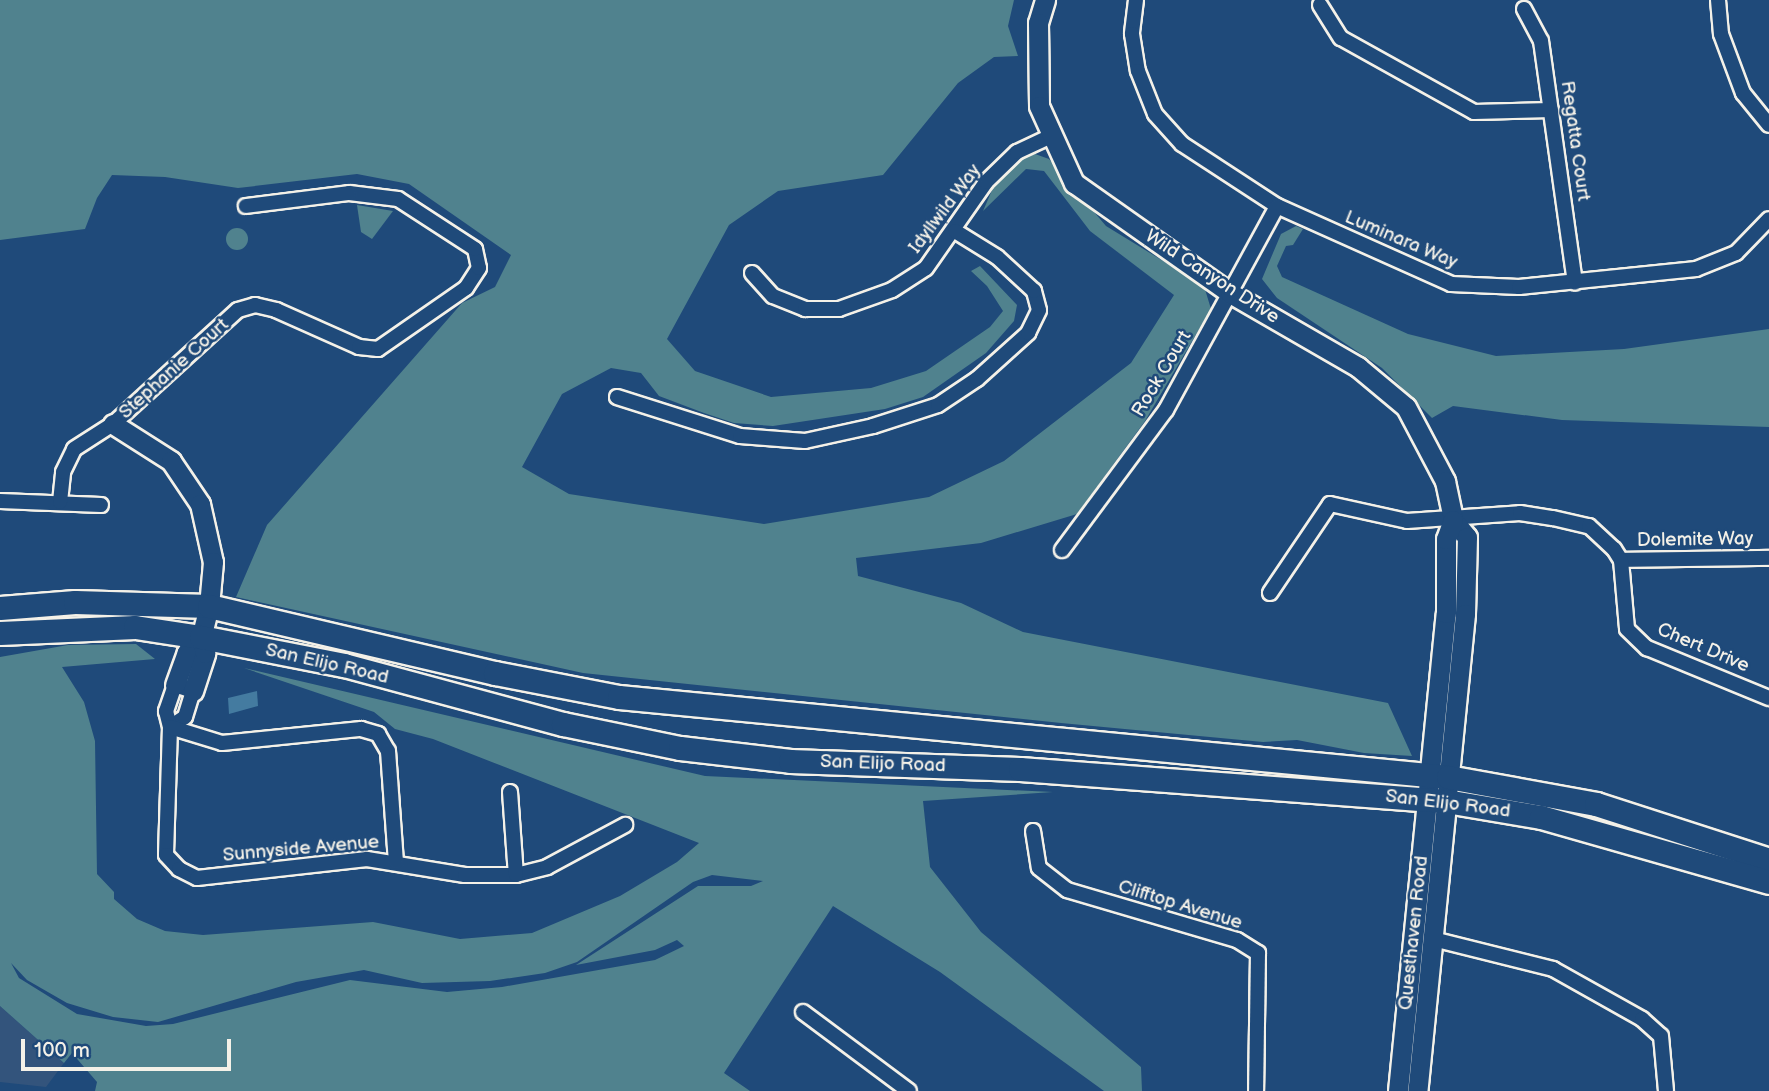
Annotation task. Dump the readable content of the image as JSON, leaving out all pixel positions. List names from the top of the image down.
{
  "streets": {
    "main road": ["San Elijo Road"],
    "street": [
      "Regatta Court",
      "Idyllwild Way",
      "Luminara Way",
      "Wild Canyon Drive",
      "Stephanie Court",
      "Rock Court",
      "Dolemite Way",
      "Chert Drive",
      "Sunnyside Avenue",
      "Clifftop Avenue",
      "Questhaven Road"
    ]
  },
  "crossings": [
    ["Regatta Court", "Luminara Way"],
    ["Idyllwild Way", "Wild Canyon Drive"],
    ["Luminara Way", "Rock Court"],
    ["Wild Canyon Drive", "Rock Court"],
    ["Wild Canyon Drive", "San Elijo Road"],
    ["Wild Canyon Drive", "Questhaven Road"],
    ["Stephanie Court", "San Elijo Road"],
    ["Dolemite Way", "Chert Drive"],
    ["San Elijo Road", "Questhaven Road"]
  ],
  "scale_bar": "100 m"
}
